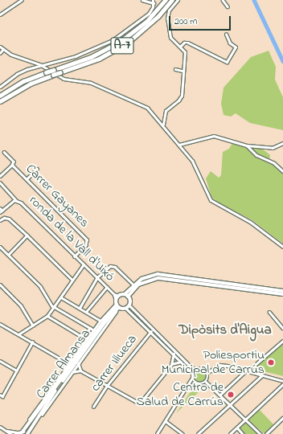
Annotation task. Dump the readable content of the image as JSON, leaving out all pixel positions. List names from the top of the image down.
{
  "streets": {
    "highway": ["A-7"],
    "main road": ["Carrer Almansa"],
    "street": ["Carrer Gayanes", "ronda de la Vall d'Uixó", "carrer Illueca"]
  },
  "crossings": [
    ["Carrer Gayanes", "ronda de la Vall d'Uixó"],
    ["ronda de la Vall d'Uixó", "Carrer Almansa"]
  ],
  "districts": ["Dipòsits d'Aigua"],
  "places": ["Poliesportiu Municipal de Carrús", "Centro de Salud de Carrús"],
  "scale_bar": "200 m"
}
